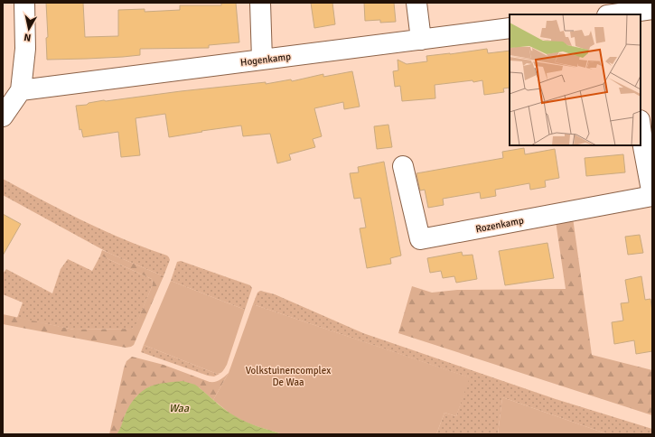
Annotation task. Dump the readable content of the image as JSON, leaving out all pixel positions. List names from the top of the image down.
{
  "streets": {
    "street": ["Hogenkamp", "Rozenkamp"]
  },
  "water": ["Waa"],
  "parks": ["Volkstuinencomplex De Waa"],
  "north": "bottom"
}
